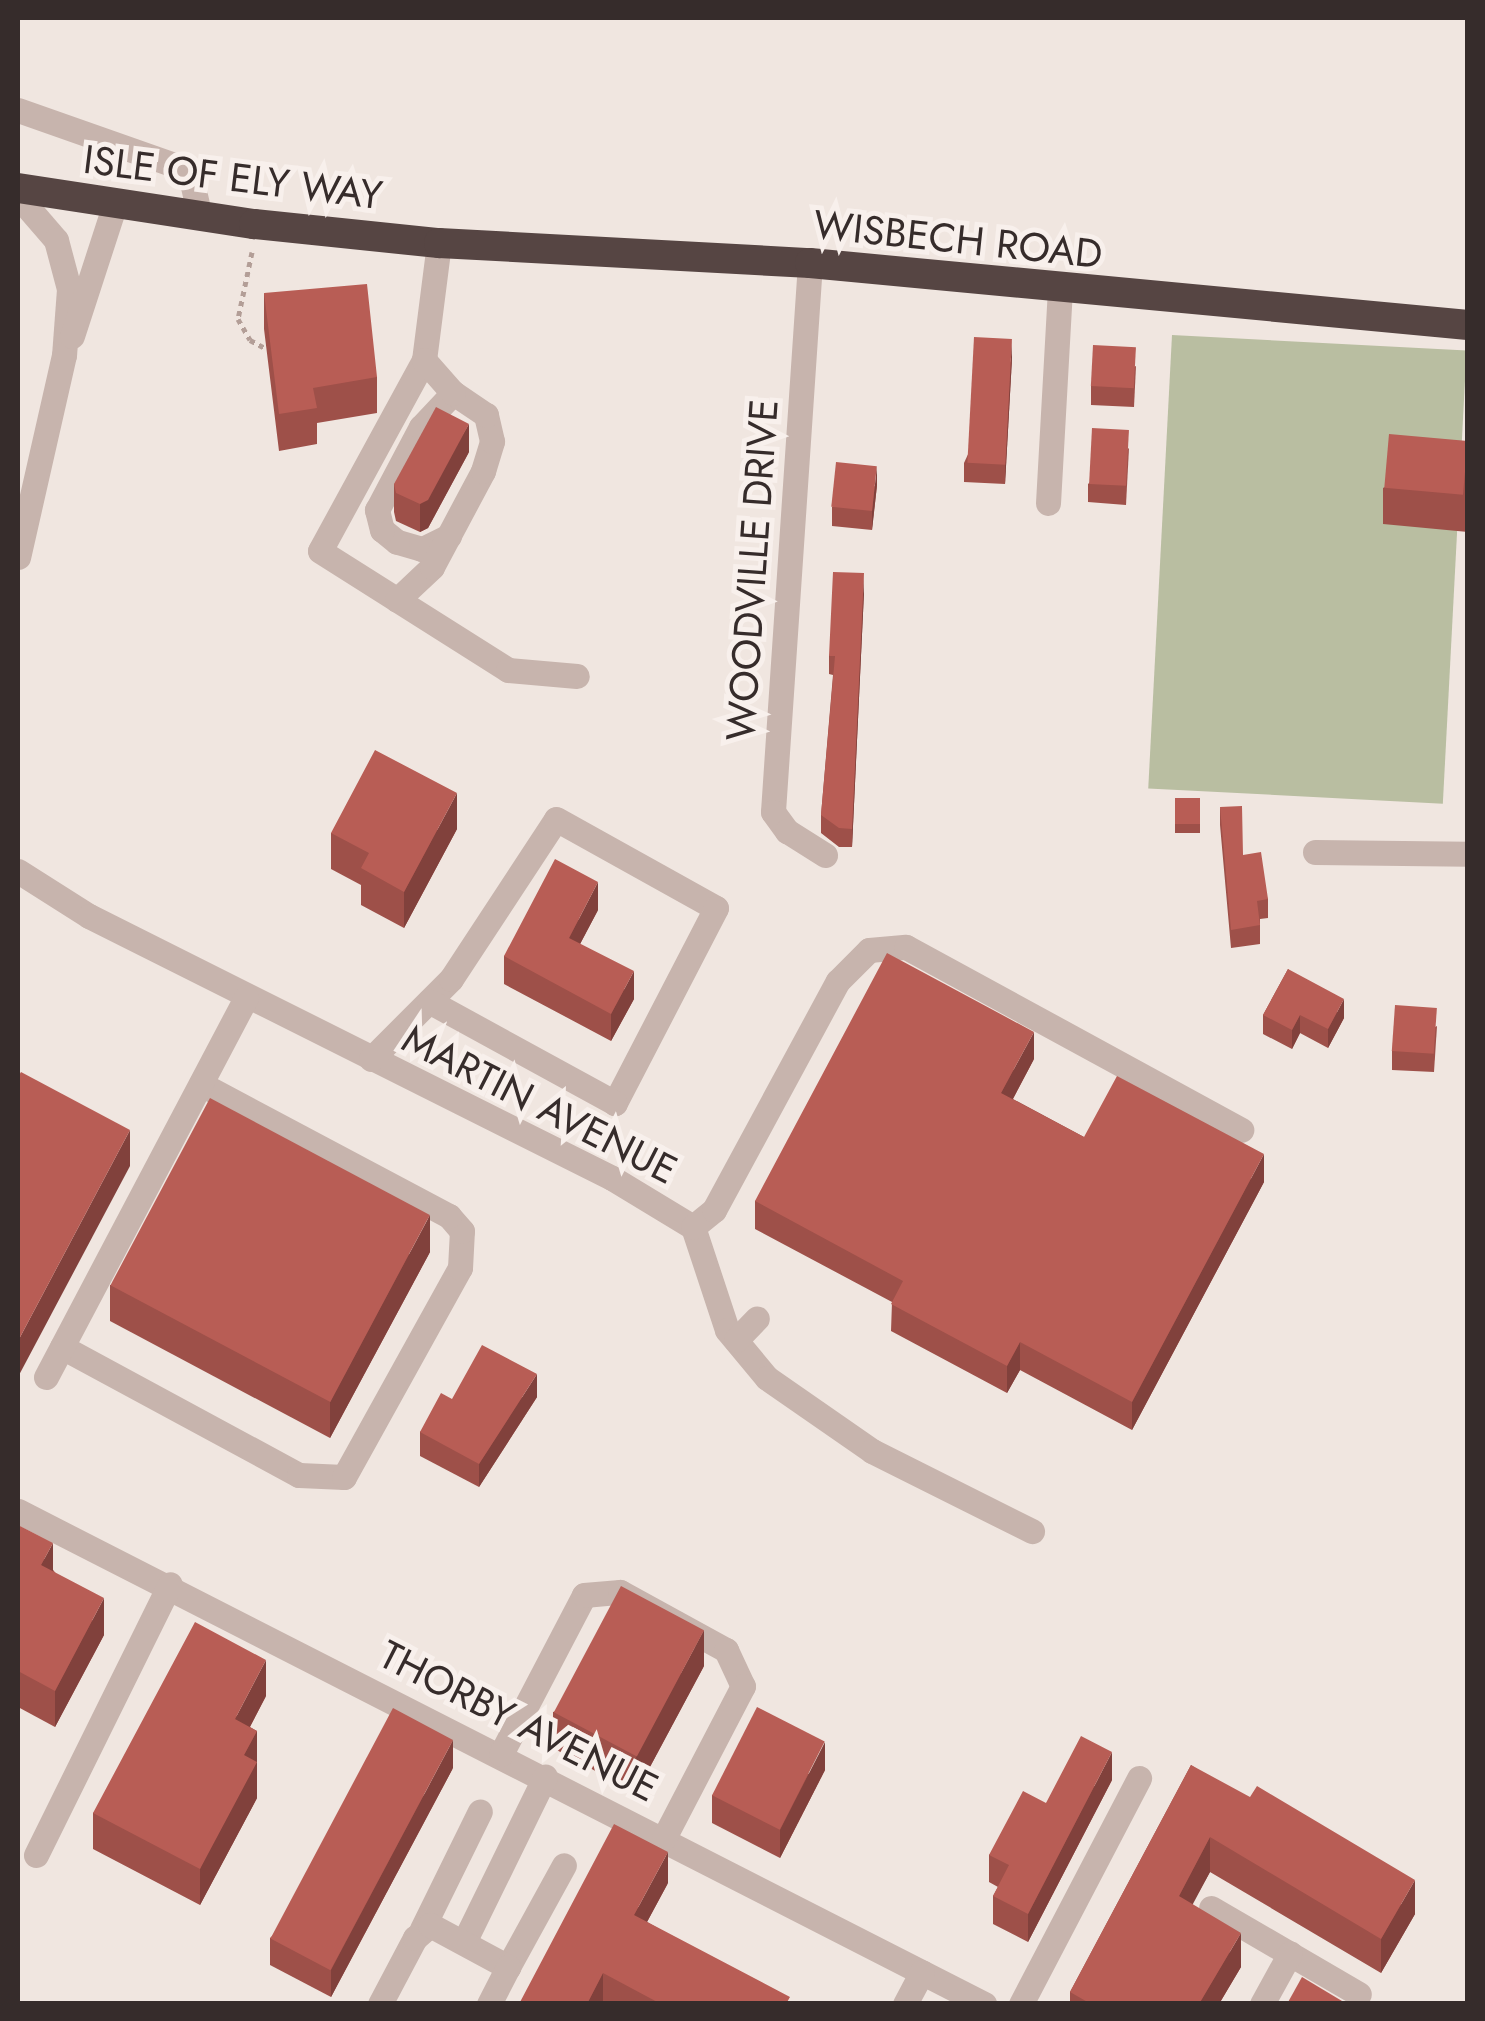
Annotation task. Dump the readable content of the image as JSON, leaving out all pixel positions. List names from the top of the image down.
{
  "streets": {
    "highway": ["ISLE OF ELY WAY", "WISBECH ROAD"],
    "street": ["WOODVILLE DRIVE", "MARTIN AVENUE", "THORBY AVENUE"]
  },
  "crossings": [
    ["ISLE OF ELY WAY", "WISBECH ROAD"],
    ["WISBECH ROAD", "WOODVILLE DRIVE"]
  ]
}
